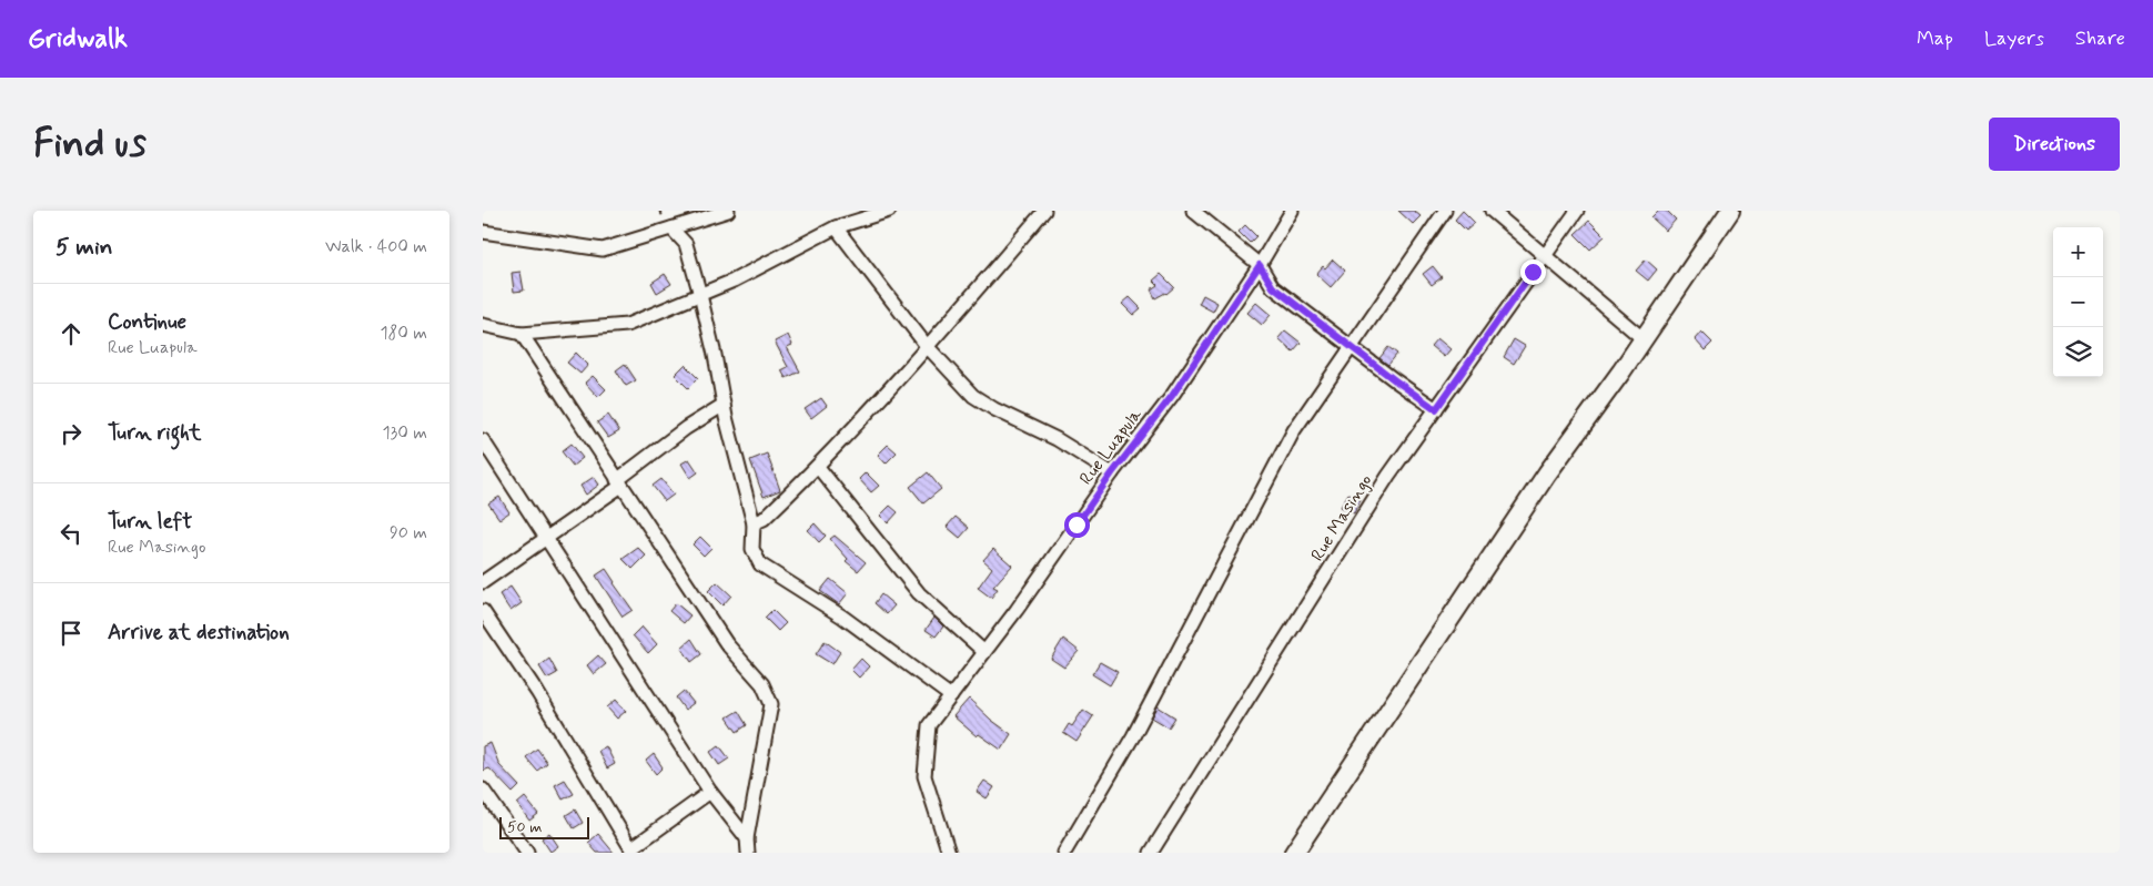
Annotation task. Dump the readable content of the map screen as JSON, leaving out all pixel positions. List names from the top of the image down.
{
  "streets": {
    "street": ["Rue Luapula", "Rue Masingo"]
  },
  "scale_bar": "50 m",
  "page": {
    "header": "Gridwalk",
    "nav": ["Map", "Layers", "Share"],
    "buttons": "Directions",
    "title": "Find us",
    "heading": ["5 min", "Walk · 400 m"],
    "map_buttons": ["+", "−"],
    "list": [
      ["Continue", "Rue Luapula", "180 m"],
      ["Turn right", "130 m"],
      ["Turn left", "Rue Masingo", "90 m"],
      "Arrive at destination"
    ],
    "scale": "50 m"
  }
}
